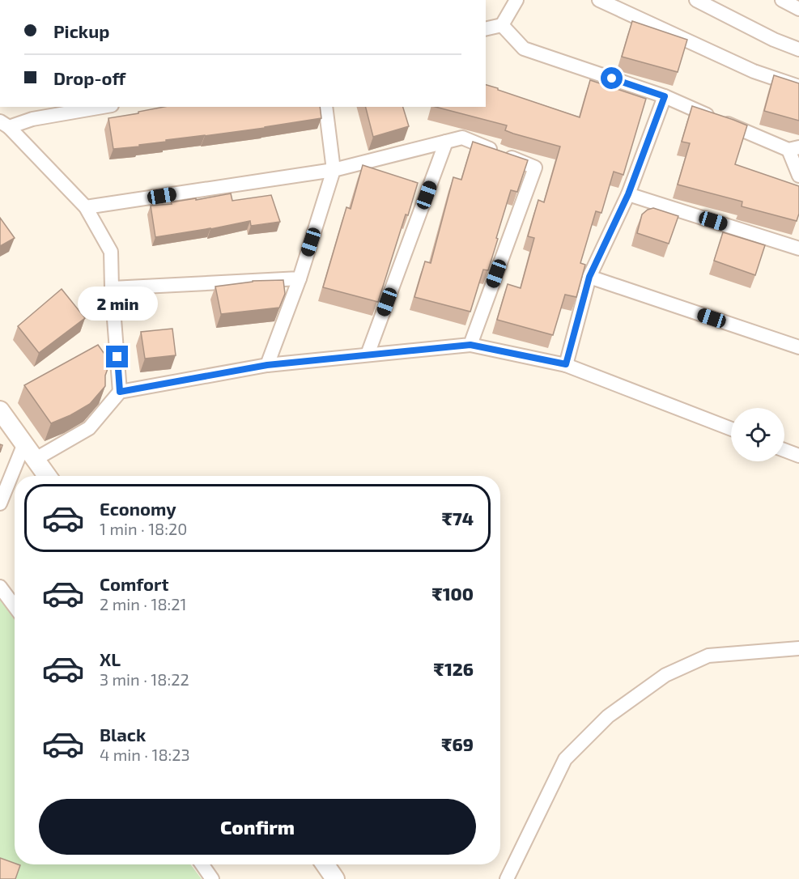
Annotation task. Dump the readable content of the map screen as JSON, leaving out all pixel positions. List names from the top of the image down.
{
  "page": {
    "banner": ["Pickup", "Drop-off"],
    "bubble": "2 min",
    "list": [
      {
        "name": "Economy",
        "note": "1 min · 18:20",
        "value": "₹74"
      },
      {
        "name": "Comfort",
        "note": "2 min · 18:21",
        "value": "₹100"
      },
      {
        "name": "XL",
        "note": "3 min · 18:22",
        "value": "₹126"
      },
      {
        "name": "Black",
        "note": "4 min · 18:23",
        "value": "₹69"
      }
    ],
    "buttons": "Confirm"
  }
}
